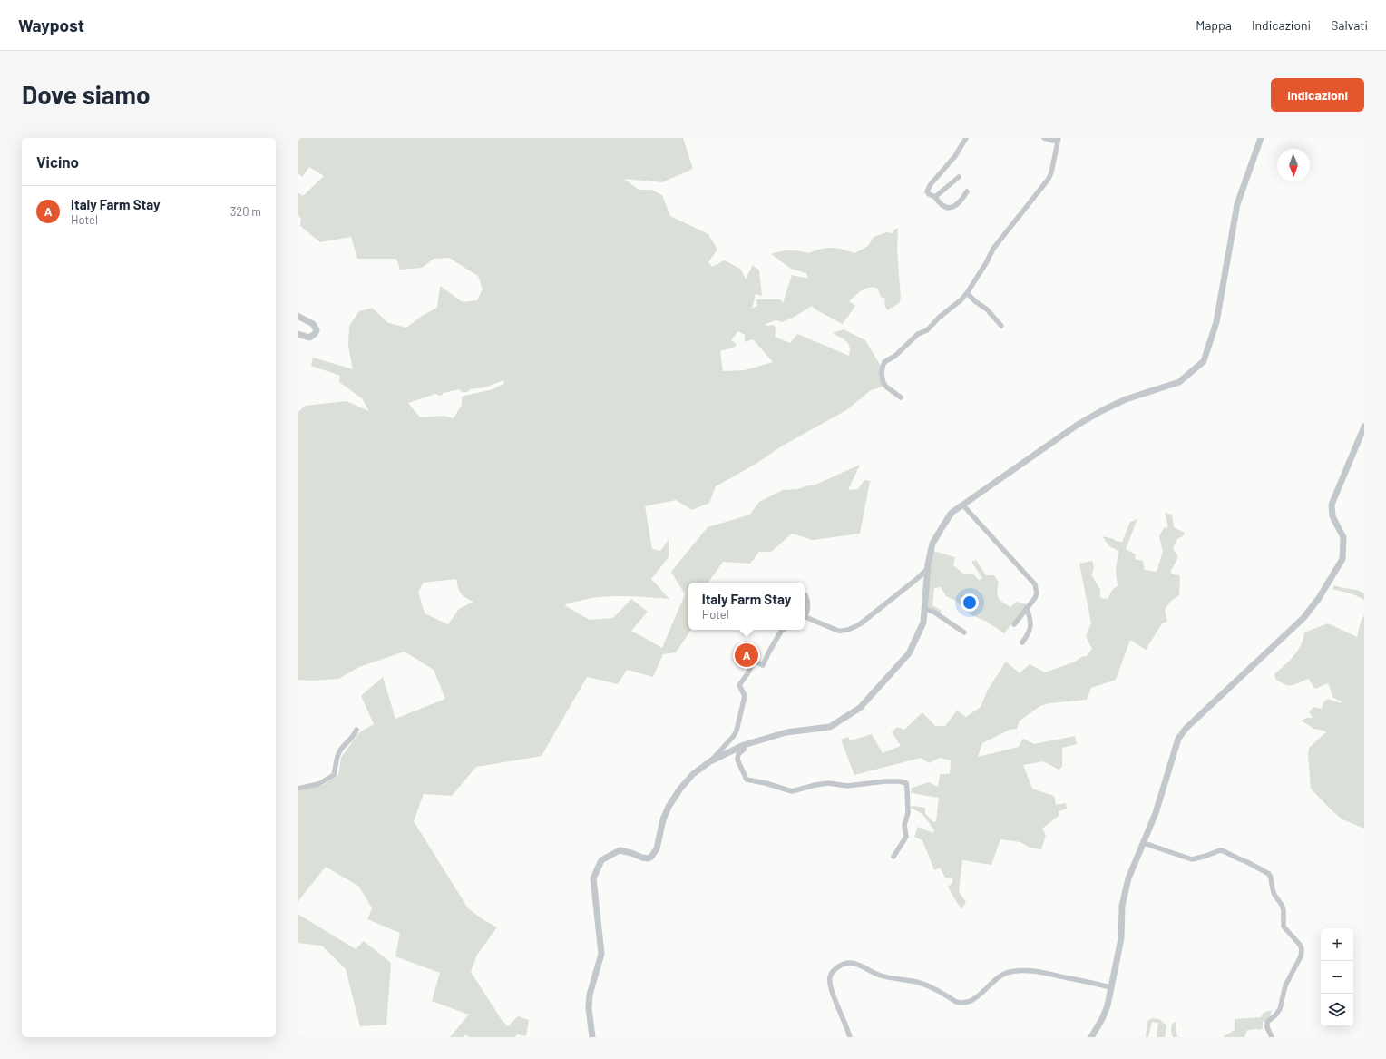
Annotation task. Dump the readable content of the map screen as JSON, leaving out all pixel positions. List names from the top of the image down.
{
  "north": "bottom",
  "page": {
    "header": "Waypost",
    "nav": ["Mappa", "Indicazioni", "Salvati"],
    "buttons": "Indicazioni",
    "title": "Dove siamo",
    "heading": "Vicino",
    "list": [
      {
        "mark": "A",
        "name": "Italy Farm Stay",
        "note": "Hotel",
        "value": "320 m"
      }
    ],
    "popup": ["Italy Farm Stay", "Hotel"],
    "pins": "A",
    "map_buttons": ["+", "−"]
  }
}
